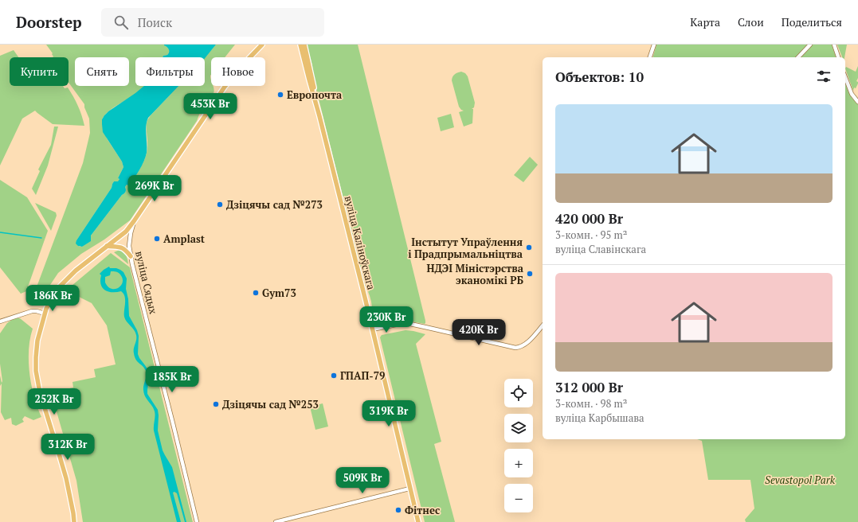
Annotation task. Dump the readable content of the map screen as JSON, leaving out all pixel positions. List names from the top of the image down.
{
  "streets": {
    "main road": ["вуліца Каліноўскага", "вуліца Сядых"]
  },
  "parks": ["Sevastopol Park"],
  "places": [
    "Европочта",
    "Дзіцячы сад №273",
    "Amplast",
    "Інстытут Упраўлення і Прадпрымальніцтва",
    "НДЭІ Міністэрства эканомікі РБ",
    "Gym73",
    "ГПАП-79",
    "Дзіцячы сад №253",
    "Фітнес"
  ],
  "page": {
    "header": "Doorstep",
    "search": "Поиск",
    "nav": ["Карта", "Слои", "Поделиться"],
    "chip": [
      "Купить",
      "Снять",
      "Фильтры",
      "Новое"
    ],
    "heading": "Объектов: 10",
    "price": [
      "453K Br",
      "269K Br",
      "186K Br",
      "230K Br",
      "420K Br",
      "185K Br",
      "252K Br",
      "319K Br",
      "312K Br",
      "509K Br"
    ],
    "list": [
      {
        "name": "420 000 Br",
        "note": "3-комн. · 95 m² · вуліца Славінскага"
      },
      {
        "name": "312 000 Br",
        "note": "3-комн. · 98 m² · вуліца Карбышава"
      }
    ],
    "map_buttons": ["+", "−"]
  }
}
